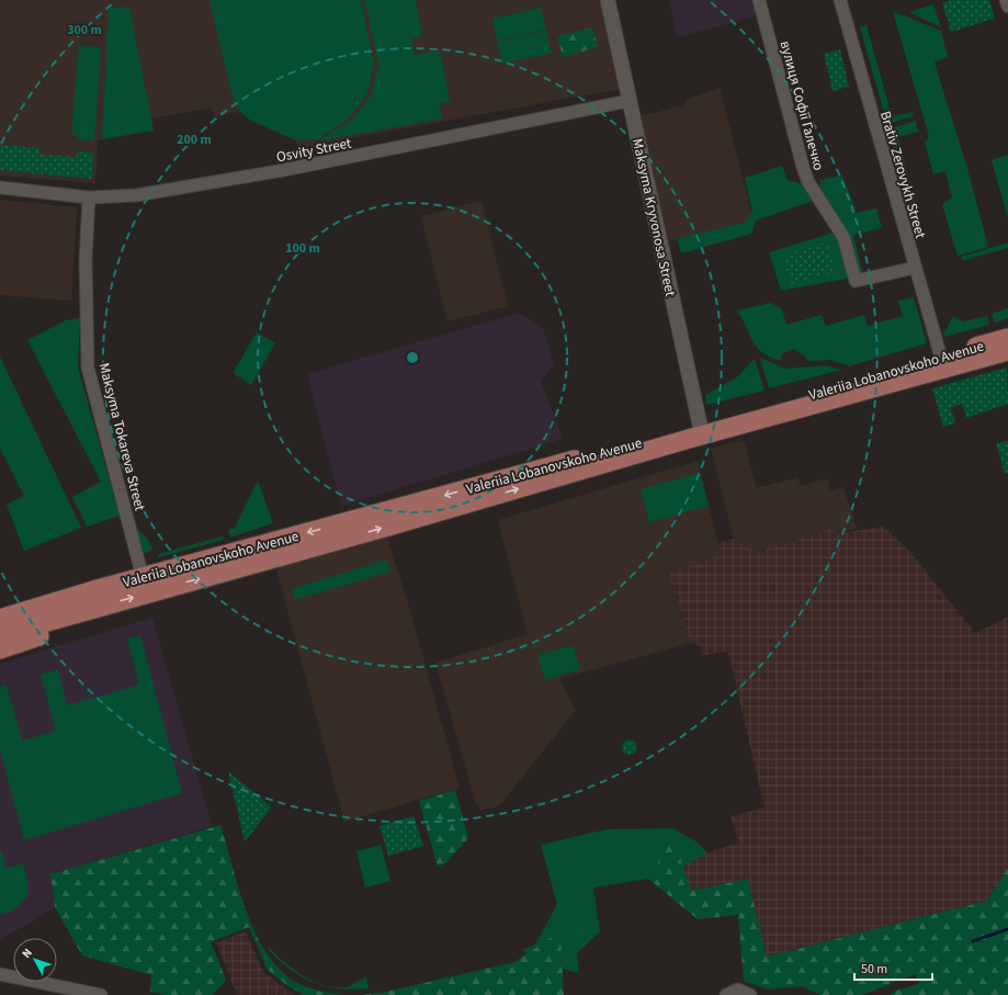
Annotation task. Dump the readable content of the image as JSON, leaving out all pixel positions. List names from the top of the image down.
{
  "streets": {
    "main road": ["Valeriia Lobanovskoho Avenue"],
    "street": [
      "вулиця Софії Галечко",
      "Osvity Street",
      "Brativ Zerovykh Street",
      "Maksyma Kryvonosa Street",
      "Maksyma Tokareva Street"
    ]
  },
  "crossings": [
    ["вулиця Софії Галечко", "Brativ Zerovykh Street"],
    ["Osvity Street", "Maksyma Kryvonosa Street"],
    ["Osvity Street", "Maksyma Tokareva Street"],
    ["Brativ Zerovykh Street", "Valeriia Lobanovskoho Avenue"],
    ["Maksyma Kryvonosa Street", "Valeriia Lobanovskoho Avenue"],
    ["Valeriia Lobanovskoho Avenue", "Maksyma Tokareva Street"]
  ],
  "scale_bar": "50 m",
  "north": "top left",
  "rings": ["300 m", "200 m", "100 m"]
}
